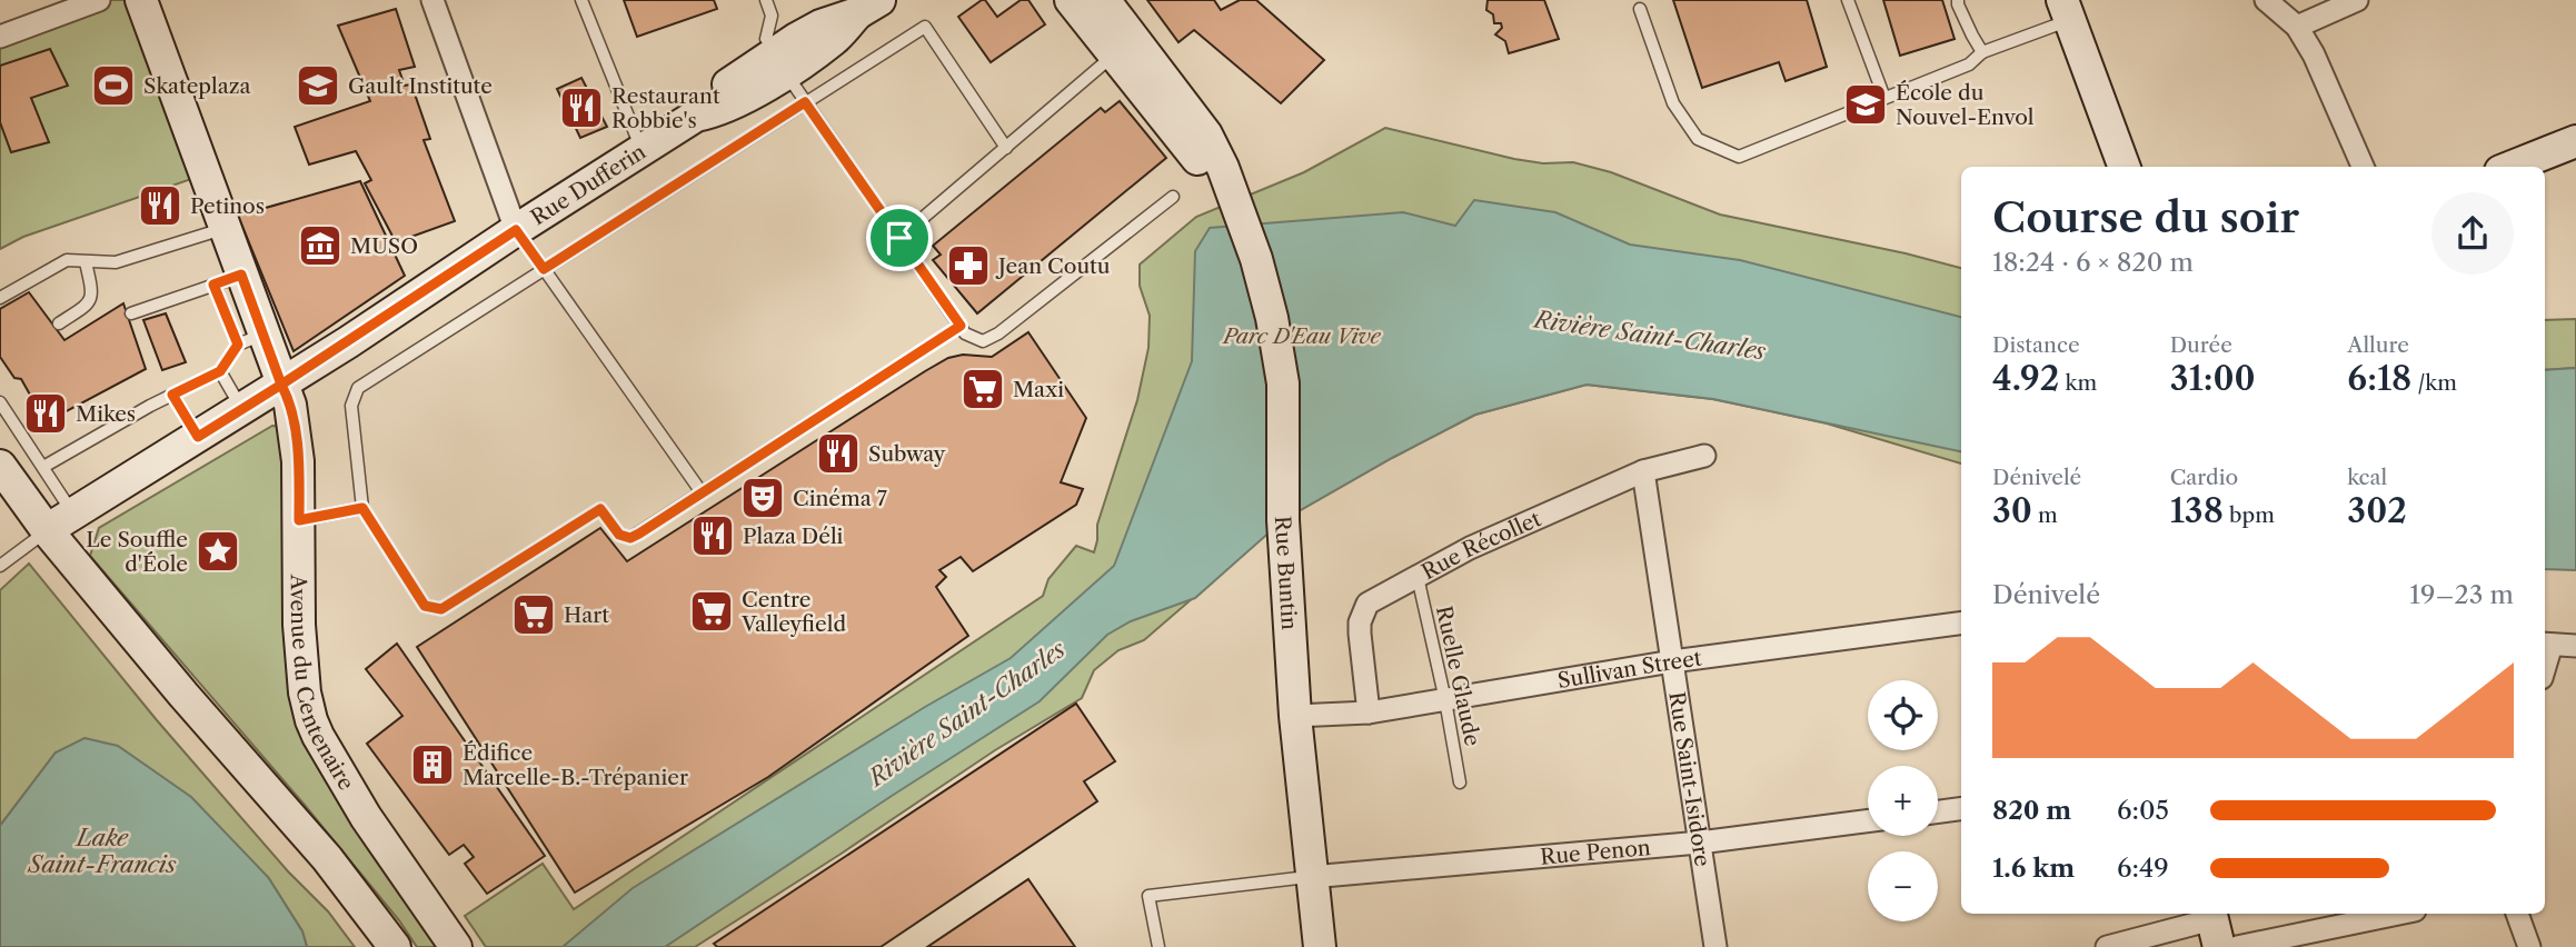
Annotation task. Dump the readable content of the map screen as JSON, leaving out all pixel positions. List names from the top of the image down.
{
  "streets": {
    "street": [
      "Rue Dufferin",
      "Rue Récollet",
      "Rue Buntin",
      "Sullivan Street",
      "Avenue du Centenaire",
      "Rue Saint-Isidore",
      "Rue Penon"
    ],
    "lane": ["Ruelle Glaude"]
  },
  "crossings": [
    ["Rue Dufferin", "Avenue du Centenaire"],
    ["Rue Récollet", "Sullivan Street"],
    ["Rue Récollet", "Ruelle Glaude"],
    ["Rue Récollet", "Rue Saint-Isidore"],
    ["Rue Buntin", "Sullivan Street"],
    ["Rue Buntin", "Rue Penon"],
    ["Sullivan Street", "Ruelle Glaude"],
    ["Sullivan Street", "Rue Saint-Isidore"],
    ["Rue Saint-Isidore", "Rue Penon"]
  ],
  "water": ["Rivière Saint-Charles", "Lake Saint-Francis"],
  "parks": ["Parc D'Eau Vive"],
  "places": {
    "sports": ["Skateplaza"],
    "school or university": ["Gault Institute", "École du Nouvel-Envol"],
    "restaurant": [
      "Restaurant Robbie's",
      "Petinos",
      "Mikes",
      "Subway",
      "Plaza Déli"
    ],
    "museum": ["MUSO"],
    "pharmacy": ["Jean Coutu"],
    "supermarket": ["Maxi", "Centre Valleyfield", "Hart"],
    "theatre": ["Cinéma 7"],
    "place": ["Le Souffle d'Éole"],
    "building": ["Édifice Marcelle-B.-Trépanier"]
  },
  "page": {
    "heading": ["Course du soir", "18:24 · 6 × 820 m"],
    "stats": [
      ["Distance", "4.92 km"],
      ["Durée", "31:00"],
      ["Allure", "6:18 /km"],
      ["Dénivelé", "30 m"],
      ["Cardio", "138 bpm"],
      ["kcal", "302"]
    ],
    "chart": ["Dénivelé", "19–23 m"],
    "map_buttons": ["+", "−"],
    "list": [
      {
        "name": "820 m",
        "note": "6:05"
      },
      {
        "name": "1.6 km",
        "note": "6:49"
      }
    ]
  }
}
